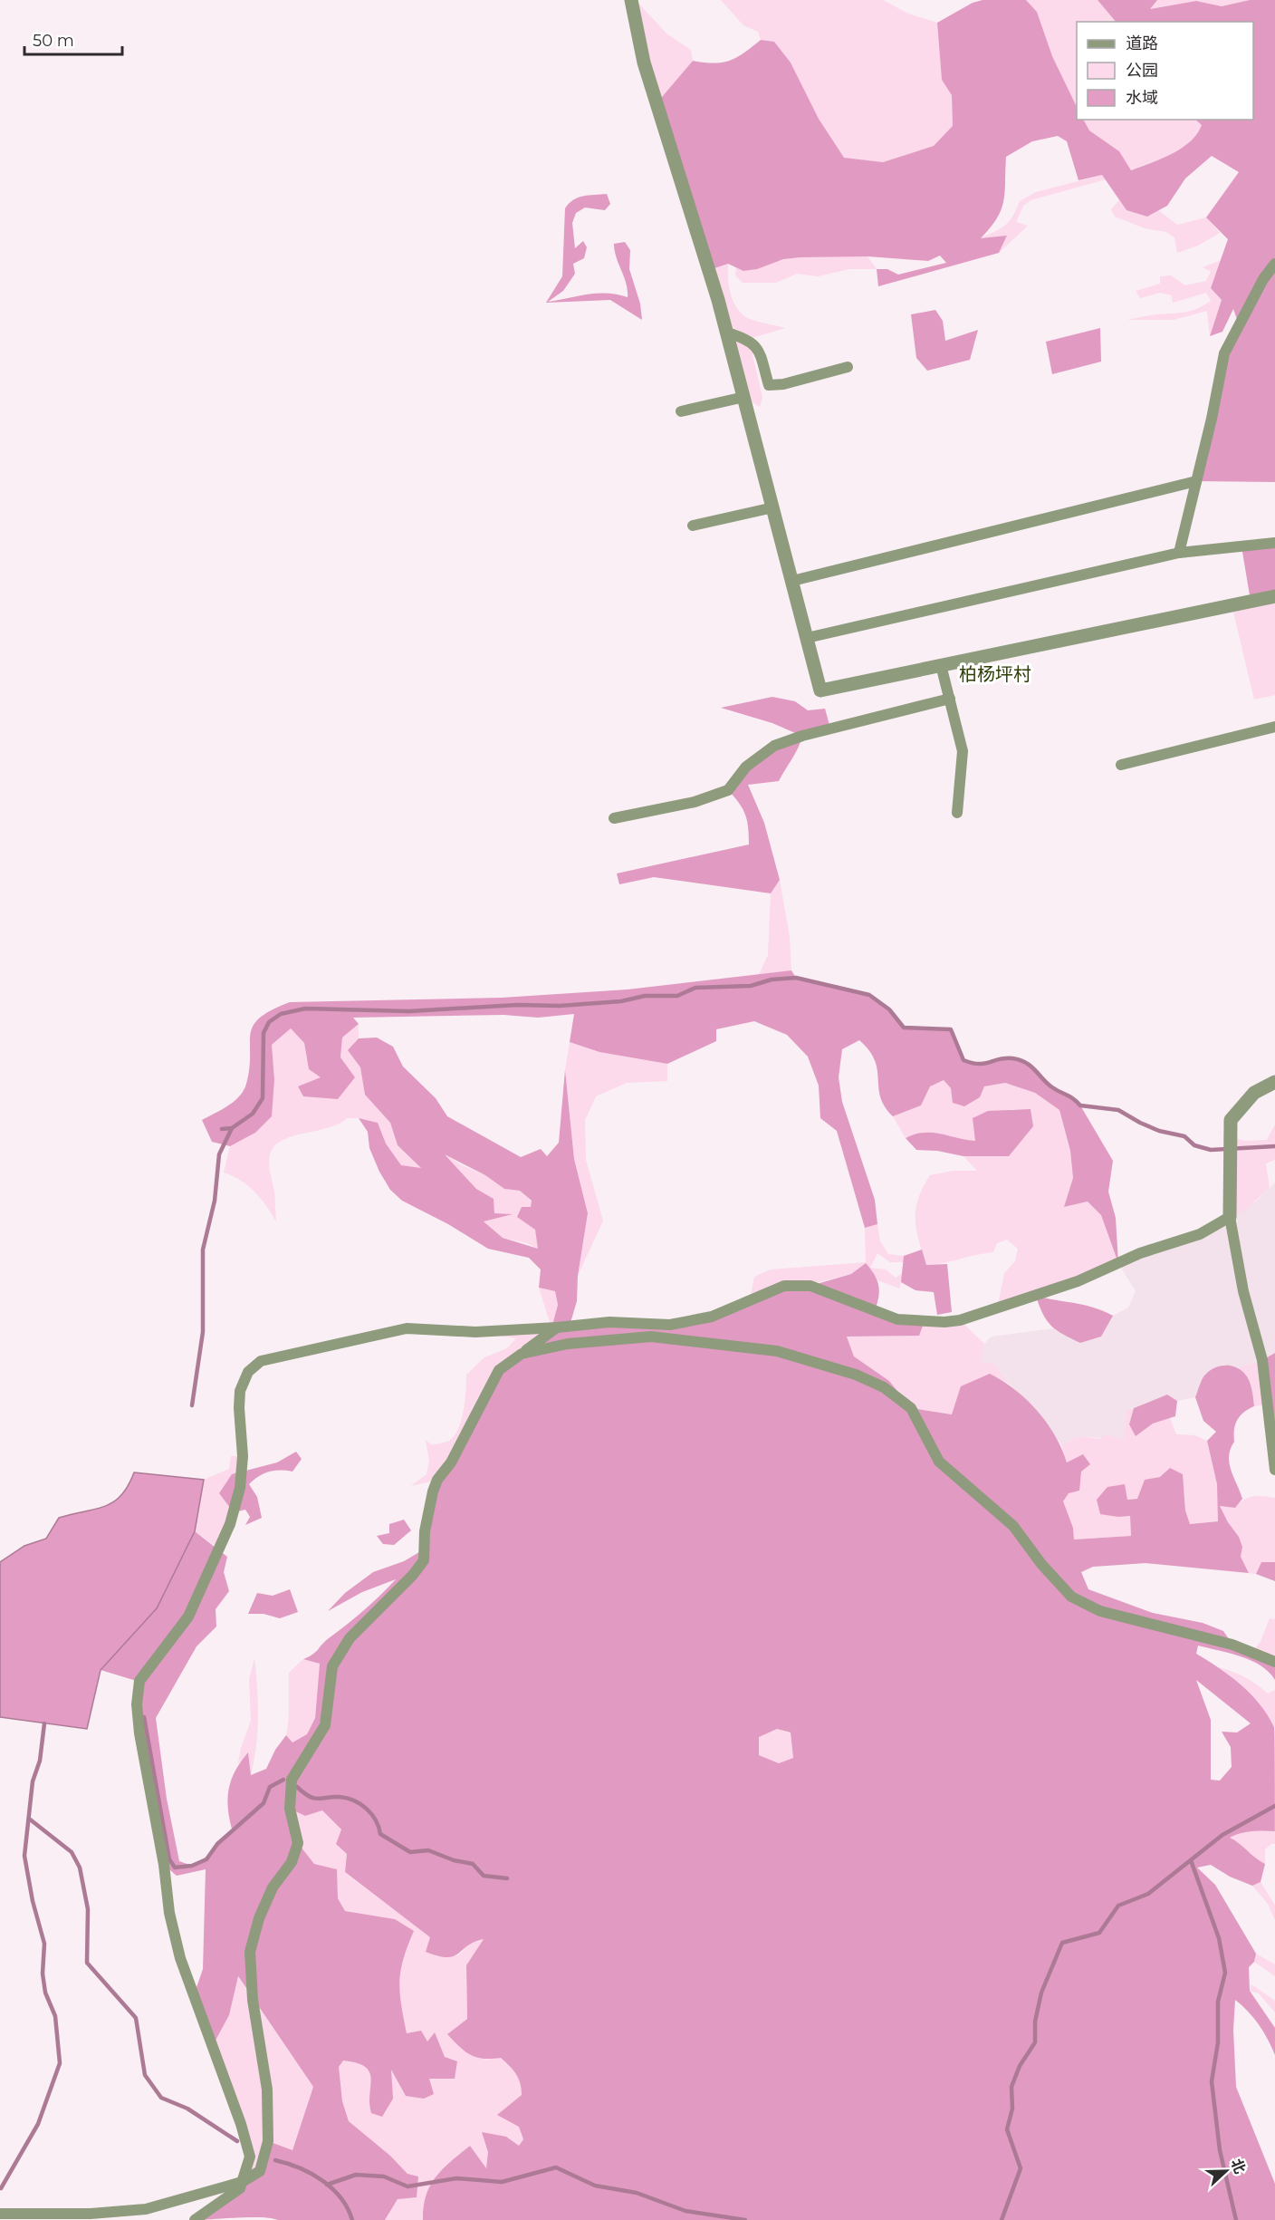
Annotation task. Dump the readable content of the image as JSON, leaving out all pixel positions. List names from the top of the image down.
{
  "districts": ["柏杨坪村"],
  "legend": ["道路", "公园", "水域"],
  "scale_bar": "50 m",
  "north": "right"
}
